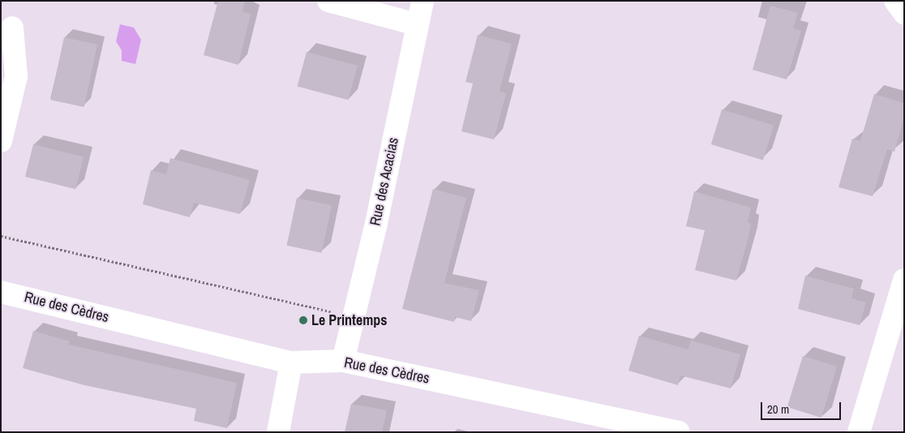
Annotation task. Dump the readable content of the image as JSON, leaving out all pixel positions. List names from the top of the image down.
{
  "streets": {
    "street": ["Rue des Acacias", "Rue des Cèdres"]
  },
  "crossings": [
    ["Rue des Acacias", "Rue des Cèdres"]
  ],
  "places": ["Le Printemps"],
  "scale_bar": "20 m"
}
